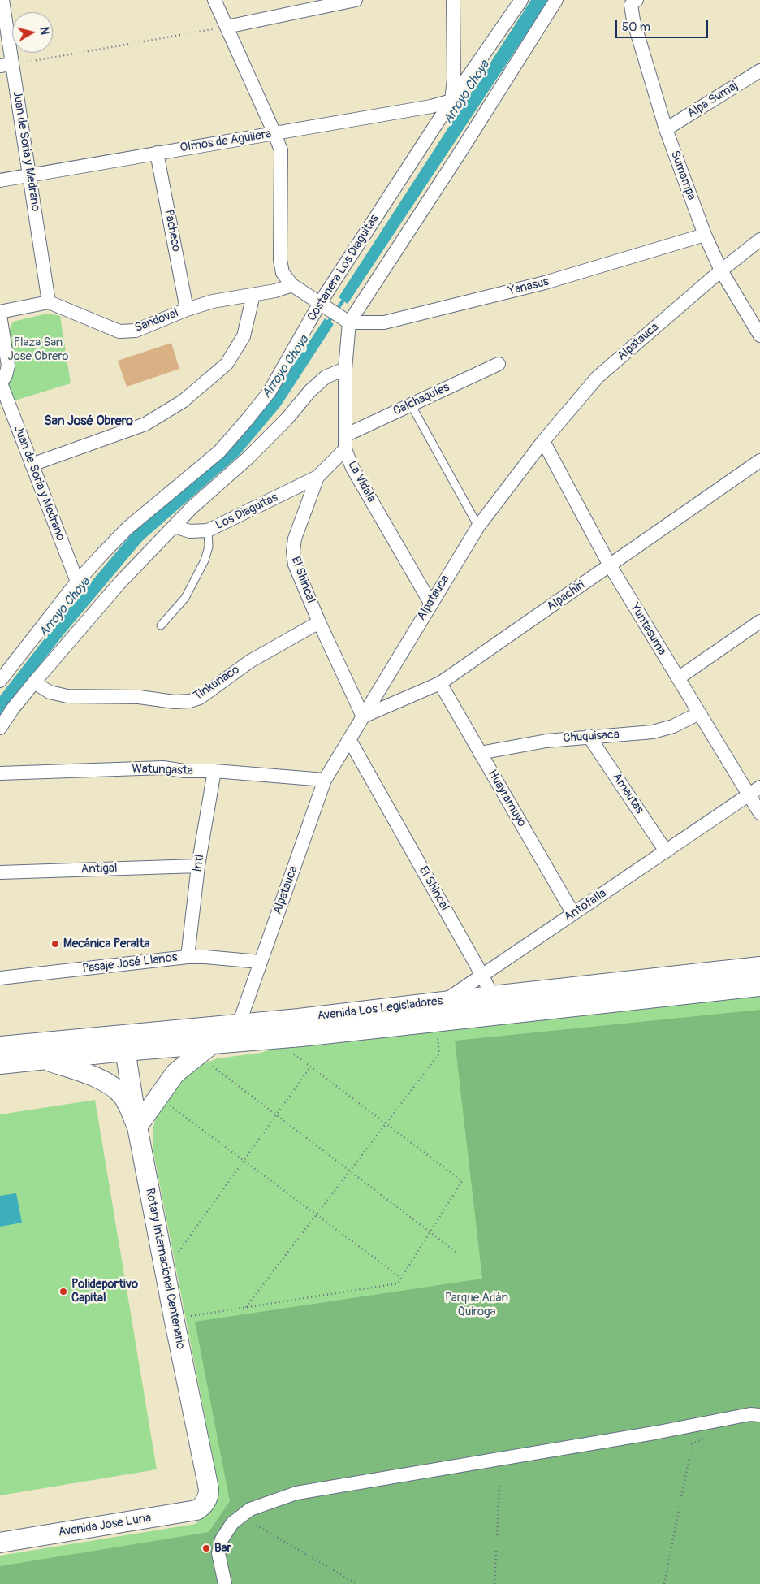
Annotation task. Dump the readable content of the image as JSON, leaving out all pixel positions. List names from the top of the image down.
{
  "streets": {
    "main road": ["Avenida Los Legisladores", "Rotary Internacional Centenario", "Avenida Jose Luna"],
    "street": [
      "Alpa Sumaj",
      "Olmos de Aguilera",
      "Juan de Soria y Medrano",
      "Sumampa",
      "Pacheco",
      "Costanera Los Diaguitas",
      "Yanasus",
      "Sandoval",
      "Alpatauca",
      "Calchaquíes",
      "La Vidala",
      "Los Diaguitas",
      "El Shincal",
      "Alpachiri",
      "Yuntasuma",
      "Tinkunaco",
      "Chuquisaca",
      "Watungasta",
      "Amautas",
      "Huayramuyo",
      "Inti",
      "Antigal",
      "Antofalla",
      "Pasaje José Llanos"
    ]
  },
  "crossings": [
    ["Alpa Sumaj", "Sumampa"],
    ["Olmos de Aguilera", "Juan de Soria y Medrano"],
    ["Olmos de Aguilera", "Pacheco"],
    ["Olmos de Aguilera", "Costanera Los Diaguitas"],
    ["Juan de Soria y Medrano", "Costanera Los Diaguitas"],
    ["Juan de Soria y Medrano", "Sandoval"],
    ["Sumampa", "Yanasus"],
    ["Sumampa", "Alpatauca"],
    ["Pacheco", "Sandoval"],
    ["Yanasus", "La Vidala"],
    ["Alpatauca", "La Vidala"],
    ["Alpatauca", "El Shincal"],
    ["Alpatauca", "Alpachiri"],
    ["Alpatauca", "Yuntasuma"],
    ["Alpatauca", "Watungasta"],
    ["Alpatauca", "Pasaje José Llanos"],
    ["Alpatauca", "Avenida Los Legisladores"],
    ["Calchaquíes", "La Vidala"],
    ["La Vidala", "El Shincal"],
    ["Los Diaguitas", "El Shincal"],
    ["El Shincal", "Alpachiri"],
    ["El Shincal", "Tinkunaco"],
    ["El Shincal", "Antofalla"],
    ["El Shincal", "Avenida Los Legisladores"],
    ["Alpachiri", "Yuntasuma"],
    ["Alpachiri", "Huayramuyo"],
    ["Yuntasuma", "Chuquisaca"],
    ["Yuntasuma", "Antofalla"],
    ["Chuquisaca", "Amautas"],
    ["Chuquisaca", "Huayramuyo"],
    ["Watungasta", "Inti"],
    ["Amautas", "Antofalla"],
    ["Huayramuyo", "Antofalla"],
    ["Inti", "Antigal"],
    ["Inti", "Pasaje José Llanos"],
    ["Antofalla", "Avenida Los Legisladores"],
    ["Avenida Los Legisladores", "Rotary Internacional Centenario"],
    ["Rotary Internacional Centenario", "Avenida Jose Luna"]
  ],
  "districts": ["San José Obrero"],
  "water": ["Arroyo Choya"],
  "parks": ["Plaza San Jose Obrero", "Parque Adán Quiroga"],
  "places": ["Mecánica Peralta", "Polideportivo Capital", "Bar"],
  "scale_bar": "50 m",
  "north": "right"
}
